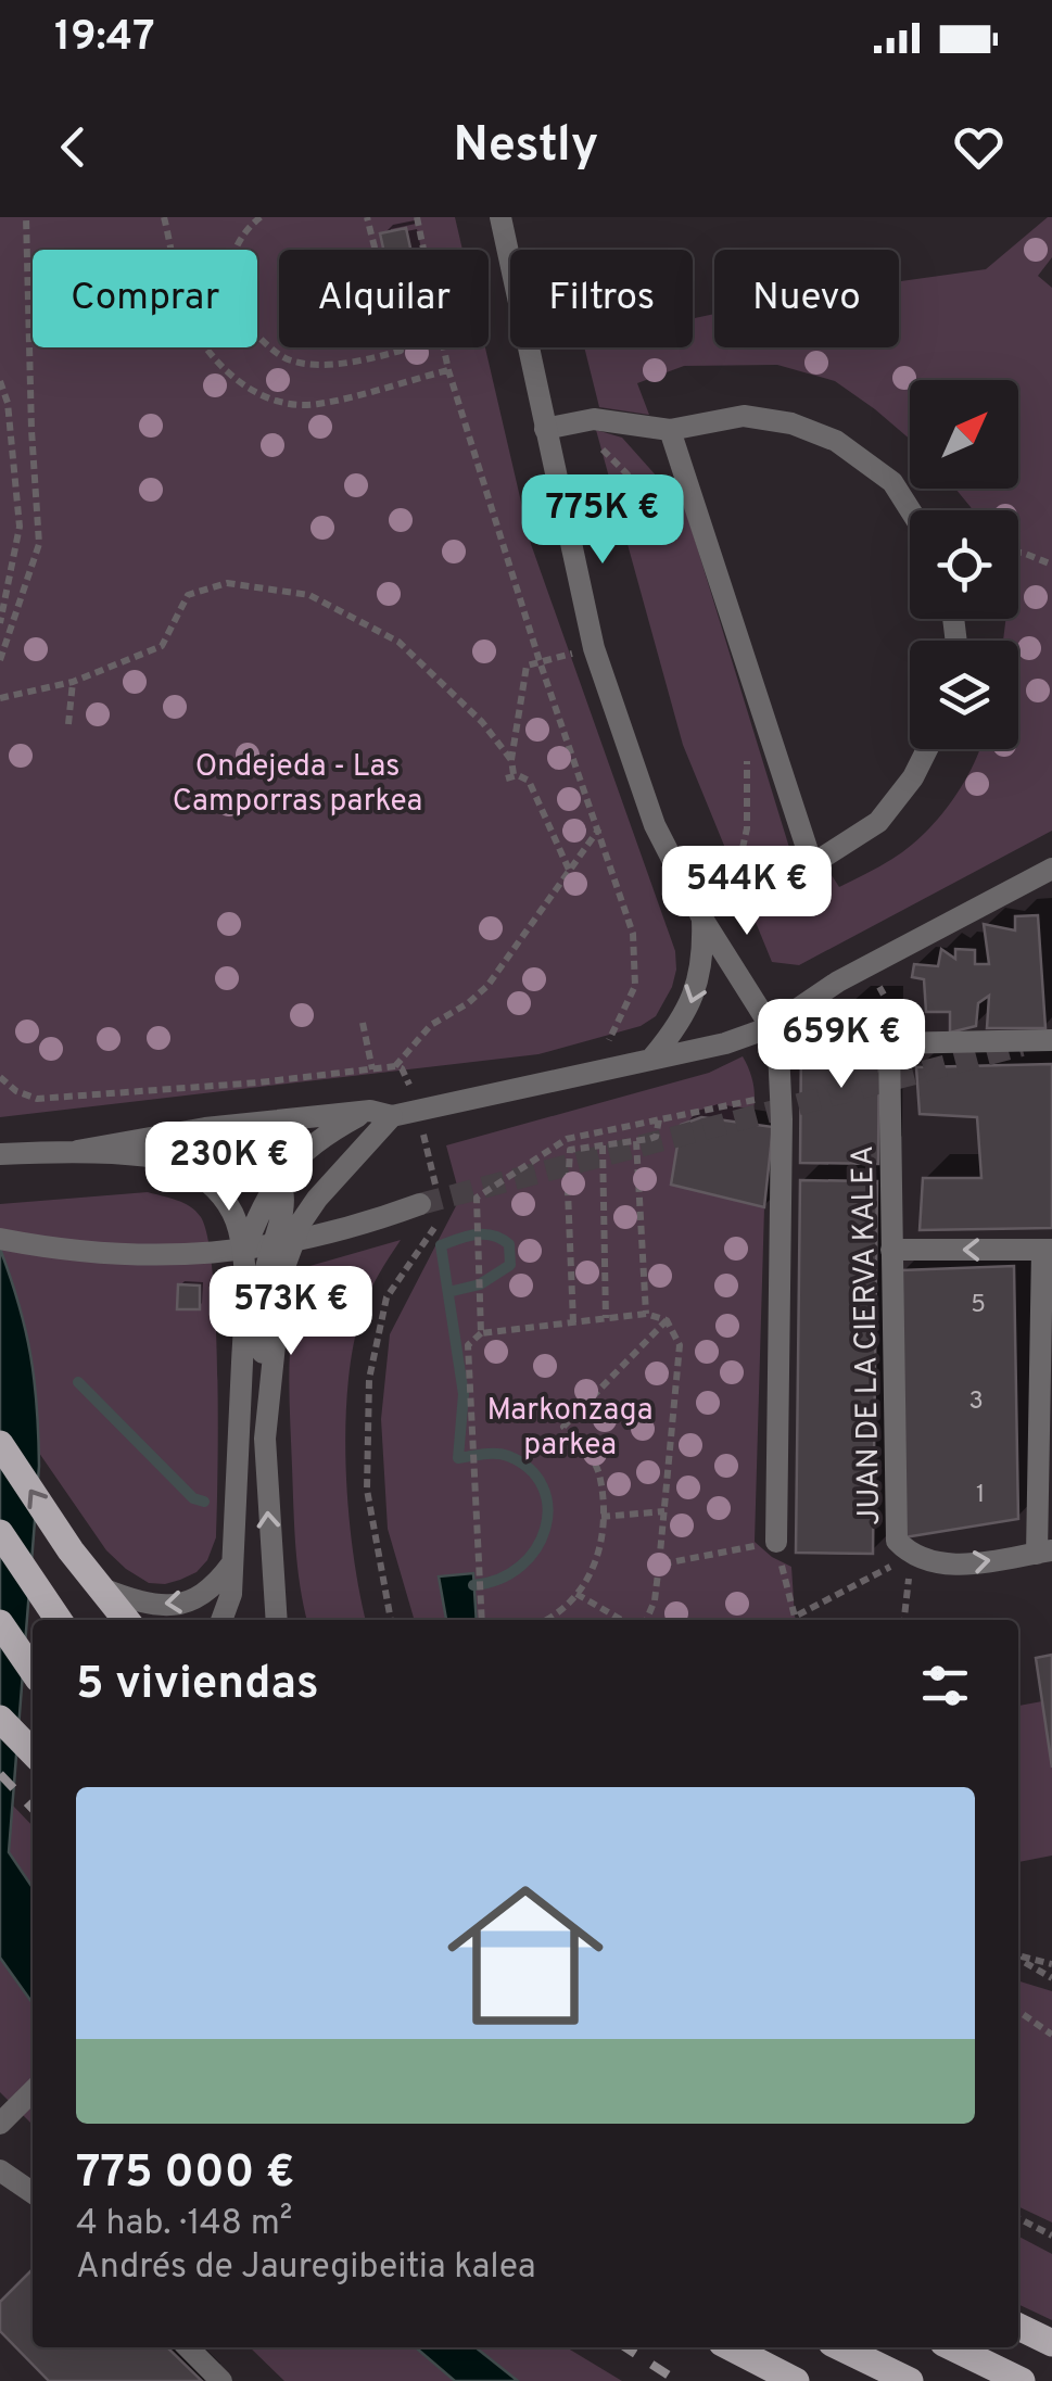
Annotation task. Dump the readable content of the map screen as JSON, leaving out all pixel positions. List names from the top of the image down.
{
  "streets": {
    "street": ["JUAN DE LA CIERVA KALEA"]
  },
  "parks": ["Ondejeda - Las Camporras parkea", "Markonzaga parkea"],
  "house_numbers": ["5", "3", "1"],
  "north": "top right",
  "page": {
    "status": "19:47",
    "header": "Nestly",
    "chip": [
      "Comprar",
      "Alquilar",
      "Filtros",
      "Nuevo"
    ],
    "price": [
      "775K €",
      "544K €",
      "659K €",
      "230K €",
      "573K €"
    ],
    "heading": "5 viviendas",
    "list": [
      {
        "name": "775 000 €",
        "note": "4 hab. · 148 m² · Andrés de Jauregibeitia kalea"
      }
    ]
  }
}
